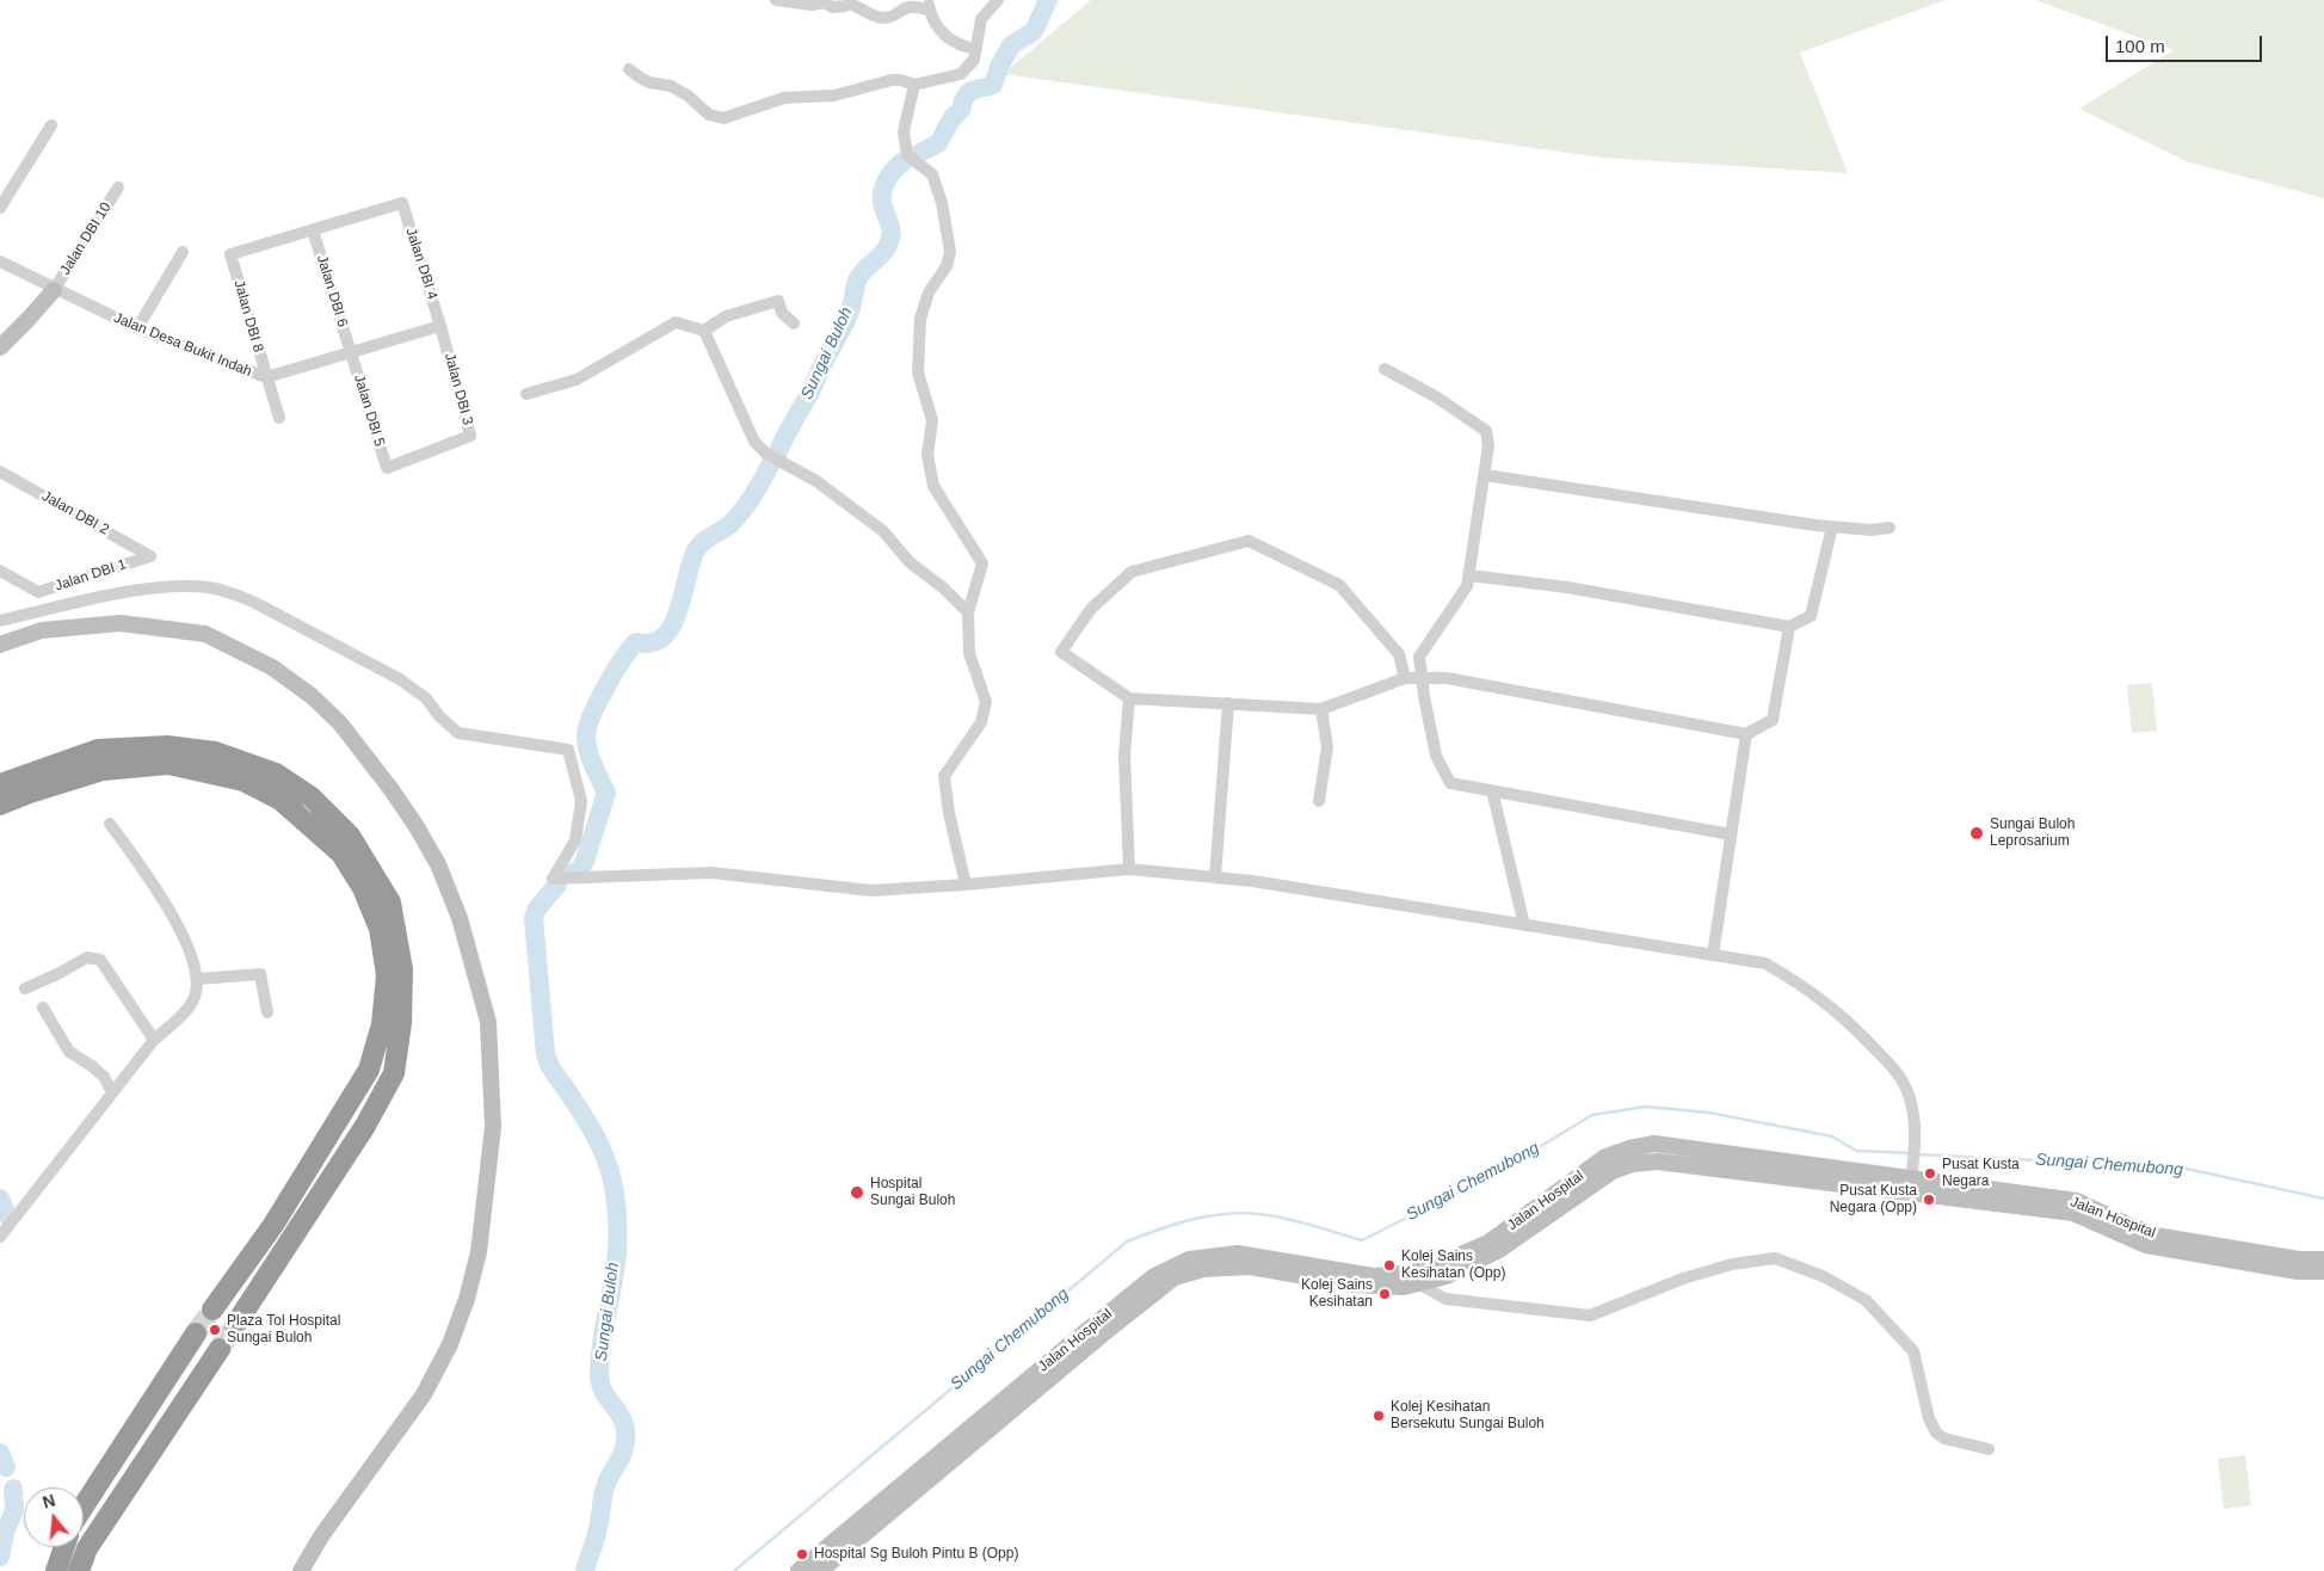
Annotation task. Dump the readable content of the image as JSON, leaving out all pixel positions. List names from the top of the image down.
{
  "streets": {
    "main road": ["Jalan Hospital"],
    "street": [
      "Jalan DBI 10",
      "Jalan DBI 4",
      "Jalan DBI 6",
      "Jalan DBI 8",
      "Jalan Desa Bukit Indah",
      "Jalan DBI 3",
      "Jalan DBI 5",
      "Jalan DBI 2",
      "Jalan DBI 1"
    ]
  },
  "crossings": [
    ["Jalan DBI 10", "Jalan Desa Bukit Indah"],
    ["Jalan DBI 4", "Jalan DBI 6"],
    ["Jalan DBI 4", "Jalan DBI 8"],
    ["Jalan DBI 4", "Jalan Desa Bukit Indah"],
    ["Jalan DBI 4", "Jalan DBI 3"],
    ["Jalan DBI 6", "Jalan DBI 8"],
    ["Jalan DBI 6", "Jalan Desa Bukit Indah"],
    ["Jalan DBI 6", "Jalan DBI 5"],
    ["Jalan DBI 8", "Jalan Desa Bukit Indah"],
    ["Jalan Desa Bukit Indah", "Jalan DBI 3"],
    ["Jalan Desa Bukit Indah", "Jalan DBI 5"],
    ["Jalan DBI 3", "Jalan DBI 5"],
    ["Jalan DBI 2", "Jalan DBI 1"]
  ],
  "water": ["Sungai Buloh", "Sungai Chemubong"],
  "places": [
    "Sungai Buloh Leprosarium",
    "Pusat Kusta Negara",
    "Hospital Sungai Buloh",
    "Pusat Kusta Negara (Opp)",
    "Kolej Sains Kesihatan (Opp)",
    "Kolej Sains Kesihatan",
    "Plaza Tol Hospital Sungai Buloh",
    "Kolej Kesihatan Bersekutu Sungai Buloh",
    "Hospital Sg Buloh Pintu B (Opp)"
  ],
  "scale_bar": "100 m",
  "north": "top"
}
